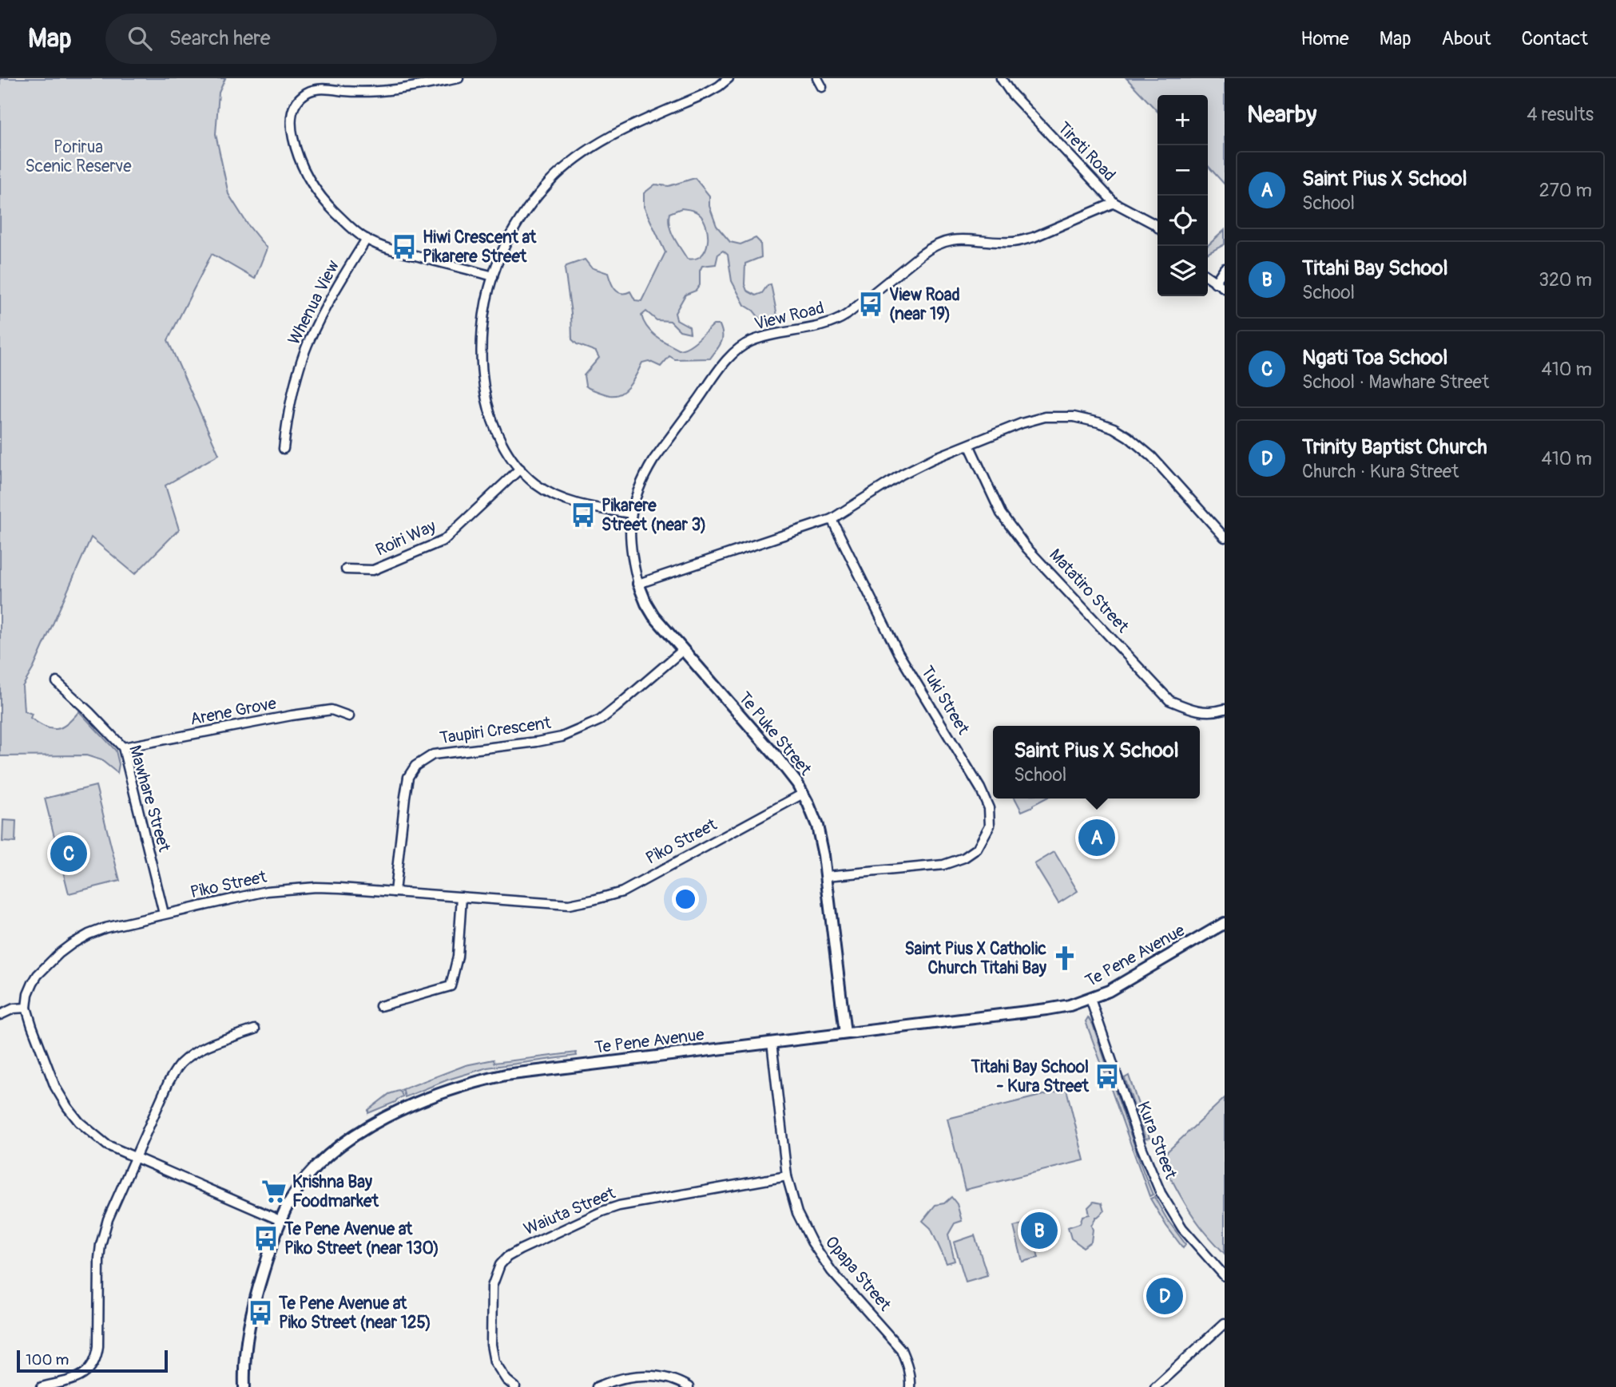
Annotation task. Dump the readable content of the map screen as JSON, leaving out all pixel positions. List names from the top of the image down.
{
  "streets": {
    "street": [
      "Tireti Road",
      "Whenua View",
      "View Road",
      "Roiri Way",
      "Matatiro Street",
      "Tuki Street",
      "Arene Grove",
      "Taupiri Crescent",
      "Te Puke Street",
      "Mawhare Street",
      "Piko Street",
      "Te Pene Avenue",
      "Kura Street",
      "Waiuta Street",
      "Opapa Street"
    ]
  },
  "crossings": [
    ["Tireti Road", "View Road"],
    ["View Road", "Te Puke Street"],
    ["Tuki Street", "Te Puke Street"],
    ["Arene Grove", "Mawhare Street"],
    ["Taupiri Crescent", "Te Puke Street"],
    ["Taupiri Crescent", "Piko Street"],
    ["Te Puke Street", "Piko Street"],
    ["Te Puke Street", "Te Pene Avenue"],
    ["Mawhare Street", "Piko Street"],
    ["Te Pene Avenue", "Kura Street"],
    ["Te Pene Avenue", "Opapa Street"],
    ["Waiuta Street", "Opapa Street"]
  ],
  "parks": ["Porirua Scenic Reserve"],
  "places": {
    "bus stop": [
      "Hiwi Crescent at Pikarere Street",
      "View Road (near 19)",
      "Pikarere Street (near 3)",
      "Titahi Bay School - Kura Street",
      "Te Pene Avenue at Piko Street (near 130)",
      "Te Pene Avenue at Piko Street (near 125)"
    ],
    "church": ["Saint Pius X Catholic Church Titahi Bay"],
    "supermarket": ["Krishna Bay Foodmarket"]
  },
  "scale_bar": "100 m",
  "page": {
    "header": "Map",
    "search": "Search here",
    "nav": [
      "Home",
      "Map",
      "About",
      "Contact"
    ],
    "heading": ["Nearby", "4 results"],
    "map_buttons": ["+", "−"],
    "list": [
      {
        "mark": "A",
        "name": "Saint Pius X School",
        "note": "School",
        "value": "270 m"
      },
      {
        "mark": "B",
        "name": "Titahi Bay School",
        "note": "School",
        "value": "320 m"
      },
      {
        "mark": "C",
        "name": "Ngati Toa School",
        "note": "School · Mawhare Street",
        "value": "410 m"
      },
      {
        "mark": "D",
        "name": "Trinity Baptist Church",
        "note": "Church · Kura Street",
        "value": "410 m"
      }
    ],
    "popup": ["Saint Pius X School", "School"],
    "pins": [
      "A",
      "C",
      "B",
      "D"
    ],
    "scale": "100 m"
  }
}
